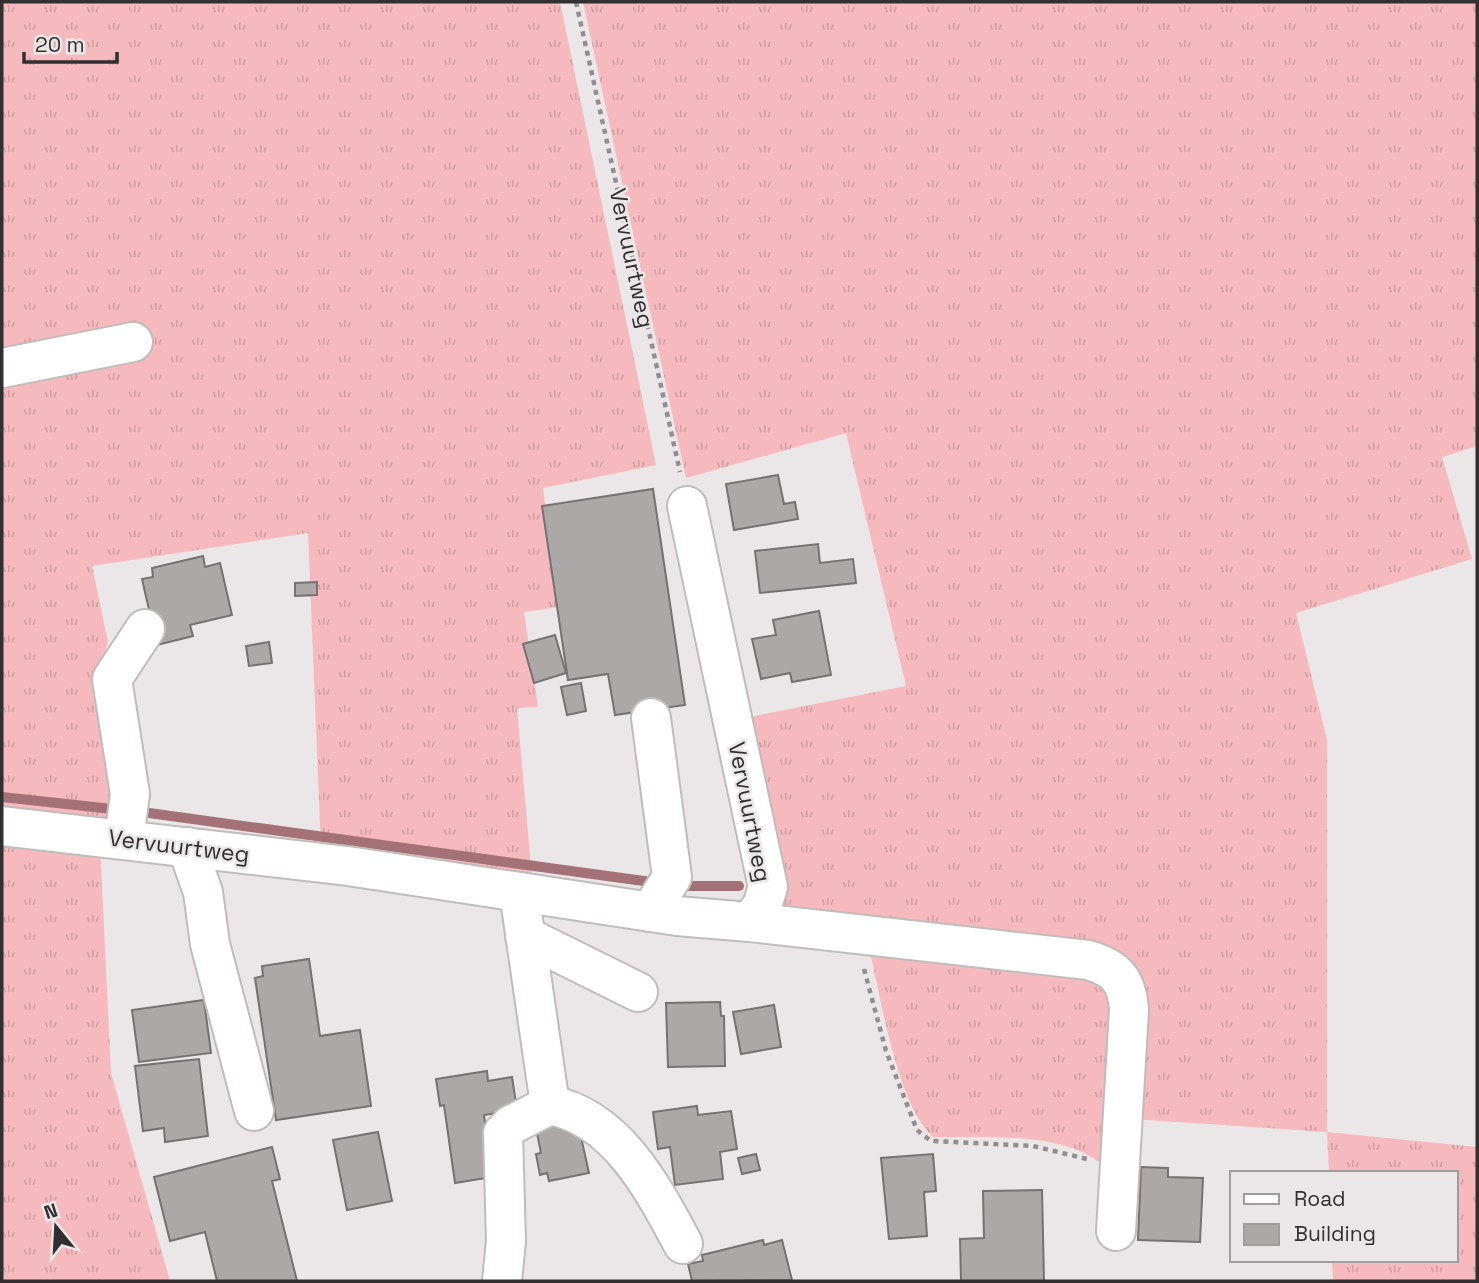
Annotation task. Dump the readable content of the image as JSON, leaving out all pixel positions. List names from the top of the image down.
{
  "streets": {
    "street": ["Vervuurtweg"]
  },
  "legend": ["Road", "Building"],
  "scale_bar": "20 m",
  "north": "top"
}
